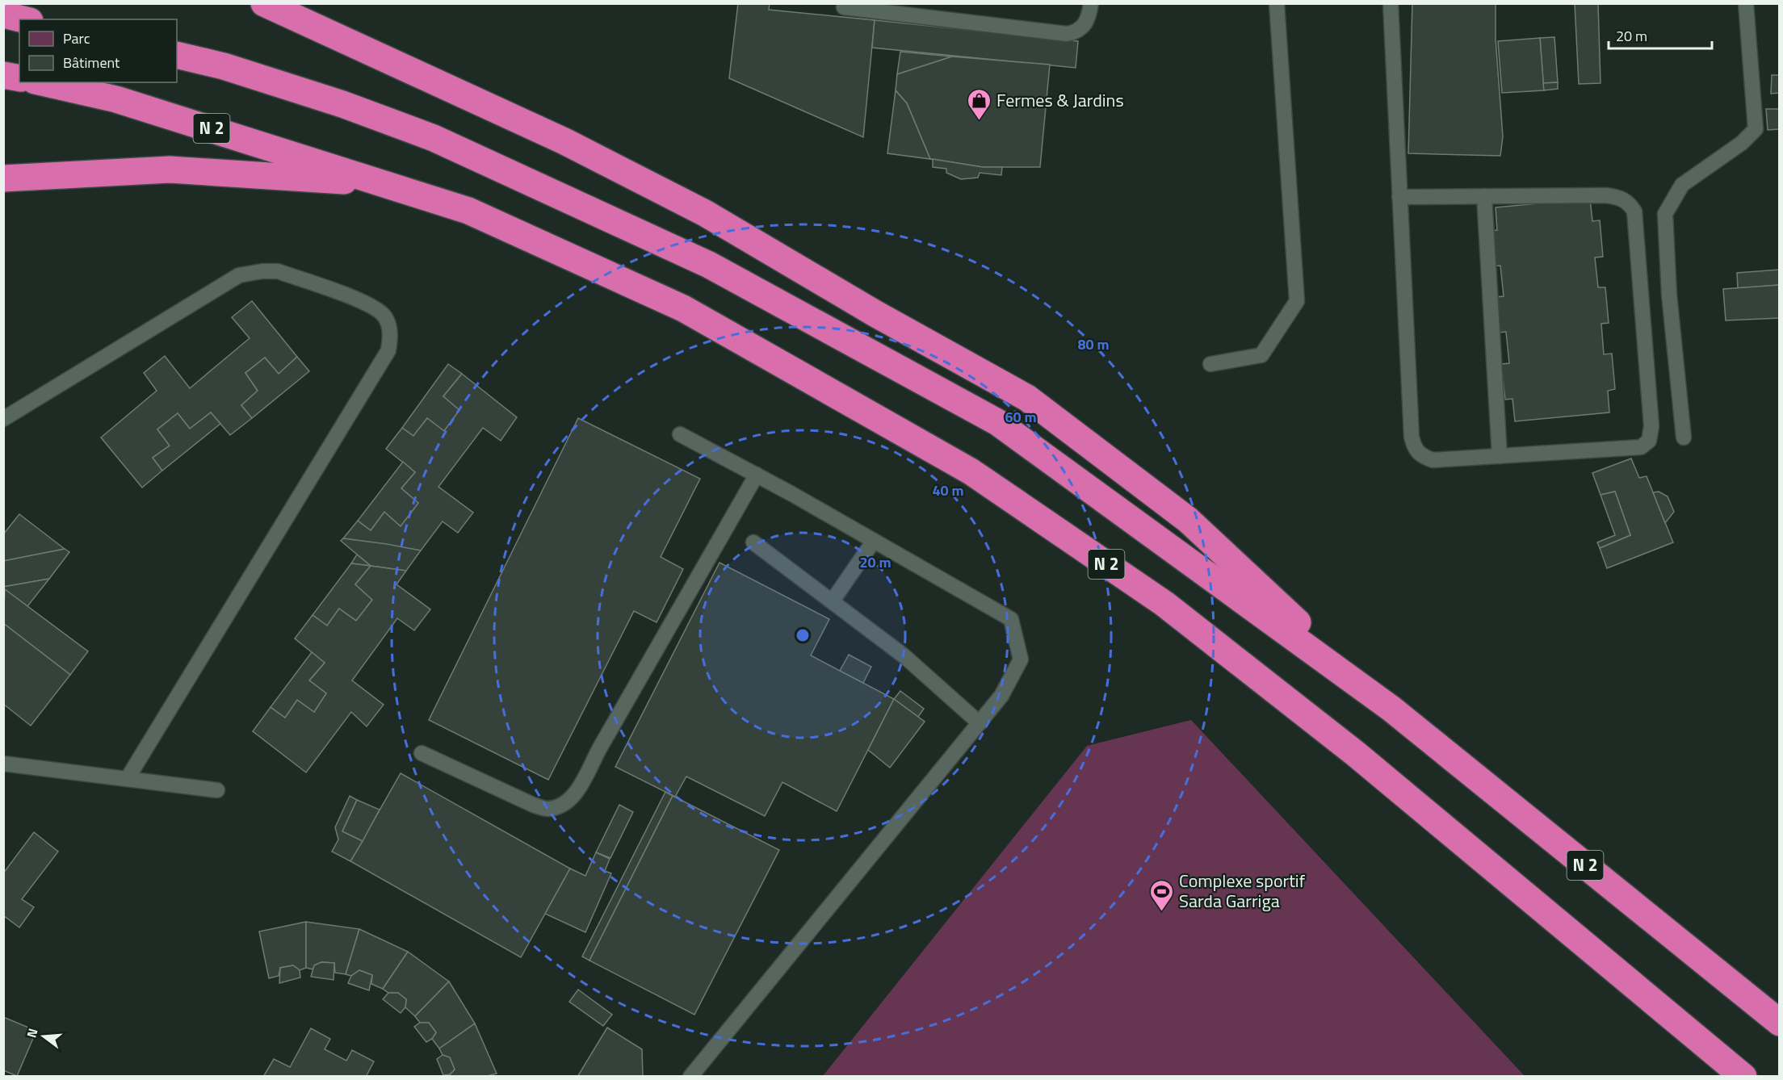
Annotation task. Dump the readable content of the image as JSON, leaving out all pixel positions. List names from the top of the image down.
{
  "streets": {
    "highway": ["N 2"]
  },
  "places": {
    "shop": ["Fermes & Jardins"],
    "sports": ["Complexe sportif Sarda Garriga"]
  },
  "legend": ["Parc", "Bâtiment"],
  "scale_bar": "20 m",
  "north": "left",
  "rings": [
    "80 m",
    "60 m",
    "40 m",
    "20 m"
  ]
}
